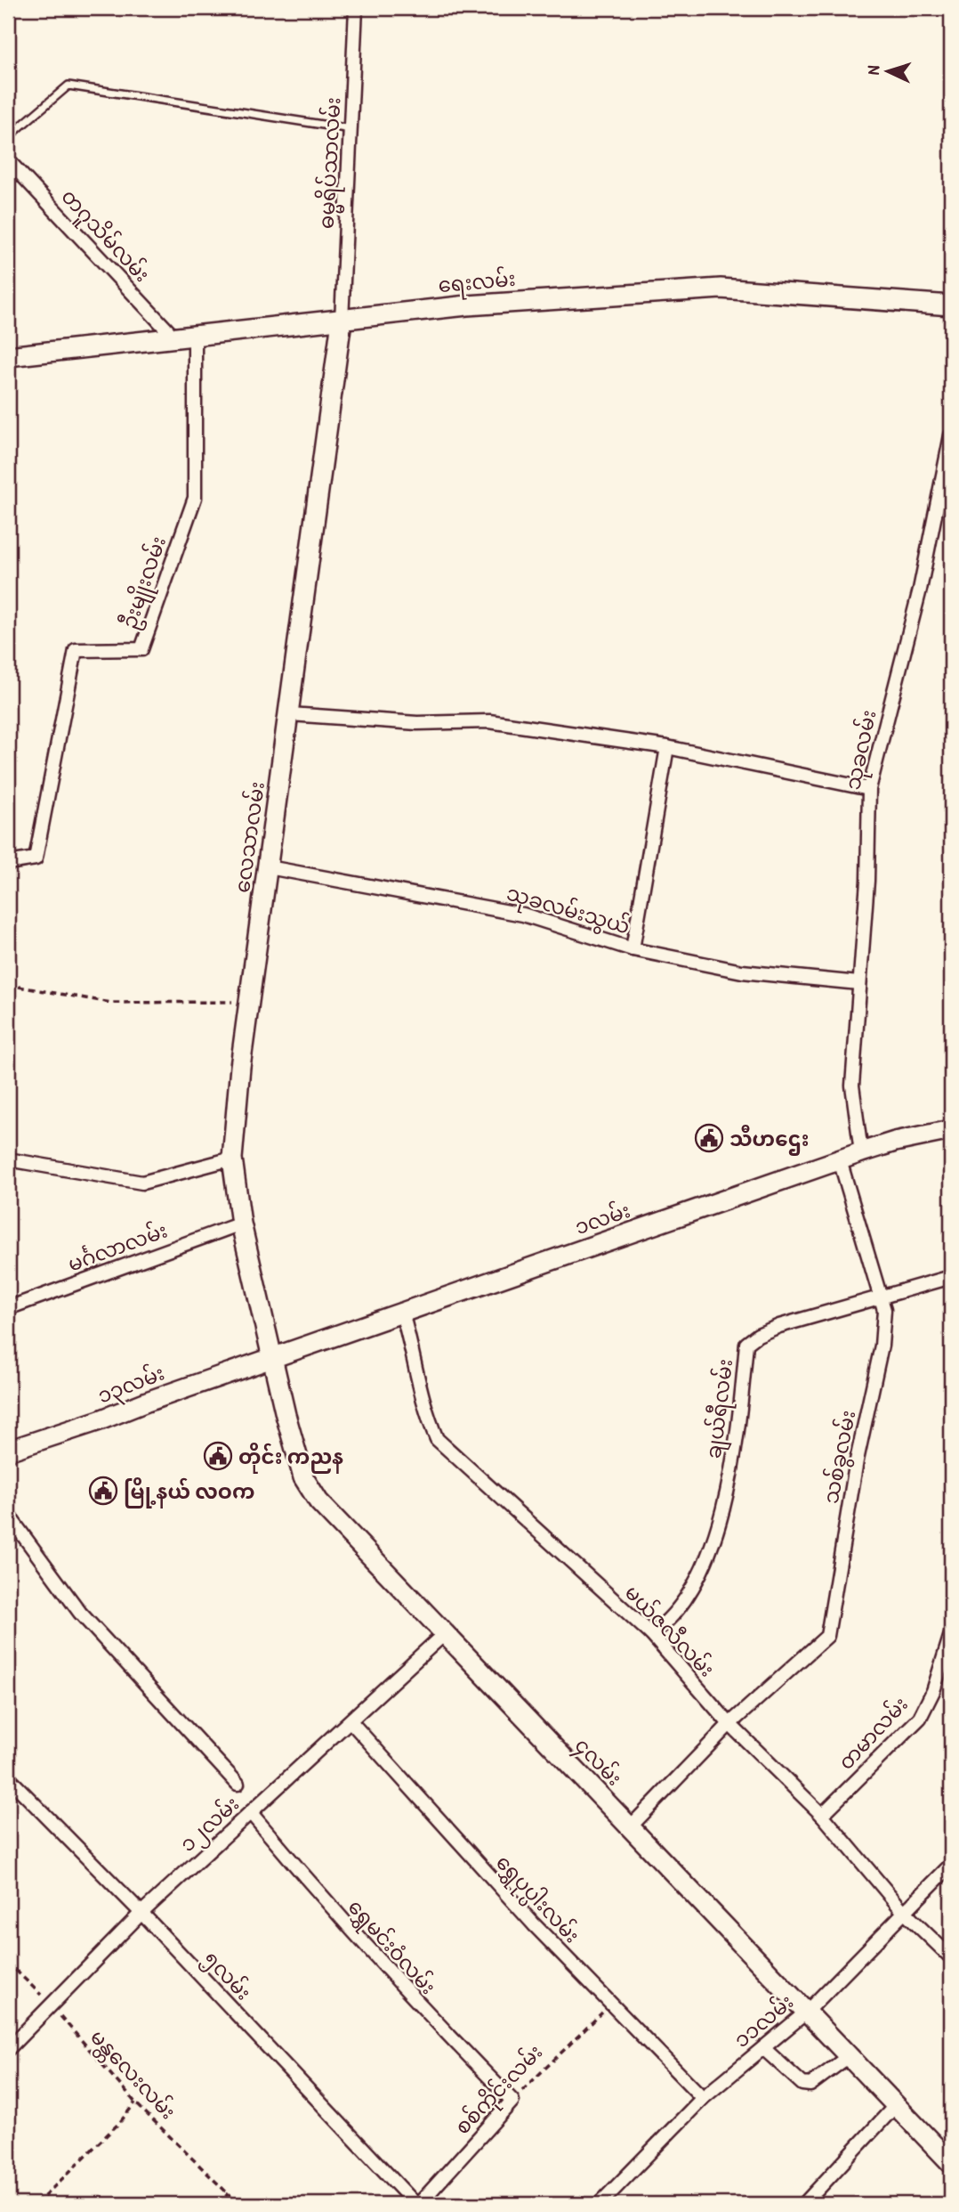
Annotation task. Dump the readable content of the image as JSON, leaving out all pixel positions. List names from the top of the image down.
{
  "streets": {
    "street": [
      "ဓမ္မရိပ်သာလမ်း",
      "တဂူသိမ်လမ်း",
      "ရေးလမ်း",
      "ဦးမျိုးလမ်း",
      "သုခလမ်း",
      "လေသာလမ်း",
      "သုခလမ်းသွယ်",
      "၁လမ်း",
      "မင်္ဂလာလမ်း",
      "၁၃လမ်း",
      "ချယ်ရီလမ်း",
      "သစ်ခွလမ်း",
      "မယ်ဇလီလမ်း",
      "တမာလမ်း",
      "၄လမ်း",
      "၁၂လမ်း",
      "ရွှေပုပ္ပါးလမ်း",
      "ရွှေမင်းဝံလမ်း",
      "၅လမ်း",
      "၁၁လမ်း",
      "စစ်ကိုင်းလမ်း"
    ],
    "path": ["မန္တလေးလမ်း"]
  },
  "crossings": [
    ["ဓမ္မရိပ်သာလမ်း", "ရေးလမ်း"],
    ["ဓမ္မရိပ်သာလမ်း", "လေသာလမ်း"],
    ["တဂူသိမ်လမ်း", "ရေးလမ်း"],
    ["ရေးလမ်း", "ဦးမျိုးလမ်း"],
    ["ရေးလမ်း", "လေသာလမ်း"],
    ["သုခလမ်း", "သုခလမ်းသွယ်"],
    ["သုခလမ်း", "၁လမ်း"],
    ["လေသာလမ်း", "သုခလမ်းသွယ်"],
    ["လေသာလမ်း", "၁လမ်း"],
    ["လေသာလမ်း", "မင်္ဂလာလမ်း"],
    ["လေသာလမ်း", "၁၃လမ်း"],
    ["လေသာလမ်း", "၄လမ်း"],
    ["၁လမ်း", "၁၃လမ်း"],
    ["၁လမ်း", "သစ်ခွလမ်း"],
    ["၁လမ်း", "မယ်ဇလီလမ်း"],
    ["၁လမ်း", "၄လမ်း"],
    ["၁၃လမ်း", "၄လမ်း"],
    ["ချယ်ရီလမ်း", "သစ်ခွလမ်း"],
    ["ချယ်ရီလမ်း", "မယ်ဇလီလမ်း"],
    ["သစ်ခွလမ်း", "မယ်ဇလီလမ်း"],
    ["သစ်ခွလမ်း", "၄လမ်း"],
    ["မယ်ဇလီလမ်း", "တမာလမ်း"],
    ["မယ်ဇလီလမ်း", "၁၁လမ်း"],
    ["၄လမ်း", "၁၂လမ်း"],
    ["၄လမ်း", "၁၁လမ်း"],
    ["၁၂လမ်း", "ရွှေပုပ္ပါးလမ်း"],
    ["၁၂လမ်း", "ရွှေမင်းဝံလမ်း"],
    ["၁၂လမ်း", "၅လမ်း"],
    ["၁၂လမ်း", "မန္တလေးလမ်း"],
    ["ရွှေပုပ္ပါးလမ်း", "၁၁လမ်း"],
    ["ရွှေပုပ္ပါးလမ်း", "စစ်ကိုင်းလမ်း"],
    ["ရွှေမင်းဝံလမ်း", "စစ်ကိုင်းလမ်း"],
    ["၅လမ်း", "စစ်ကိုင်းလမ်း"]
  ],
  "places": {
    "public building": ["သီဟဌေး", "တိုင်း ကညန", "မြို့နယ် လဝက"]
  },
  "north": "left"
}
